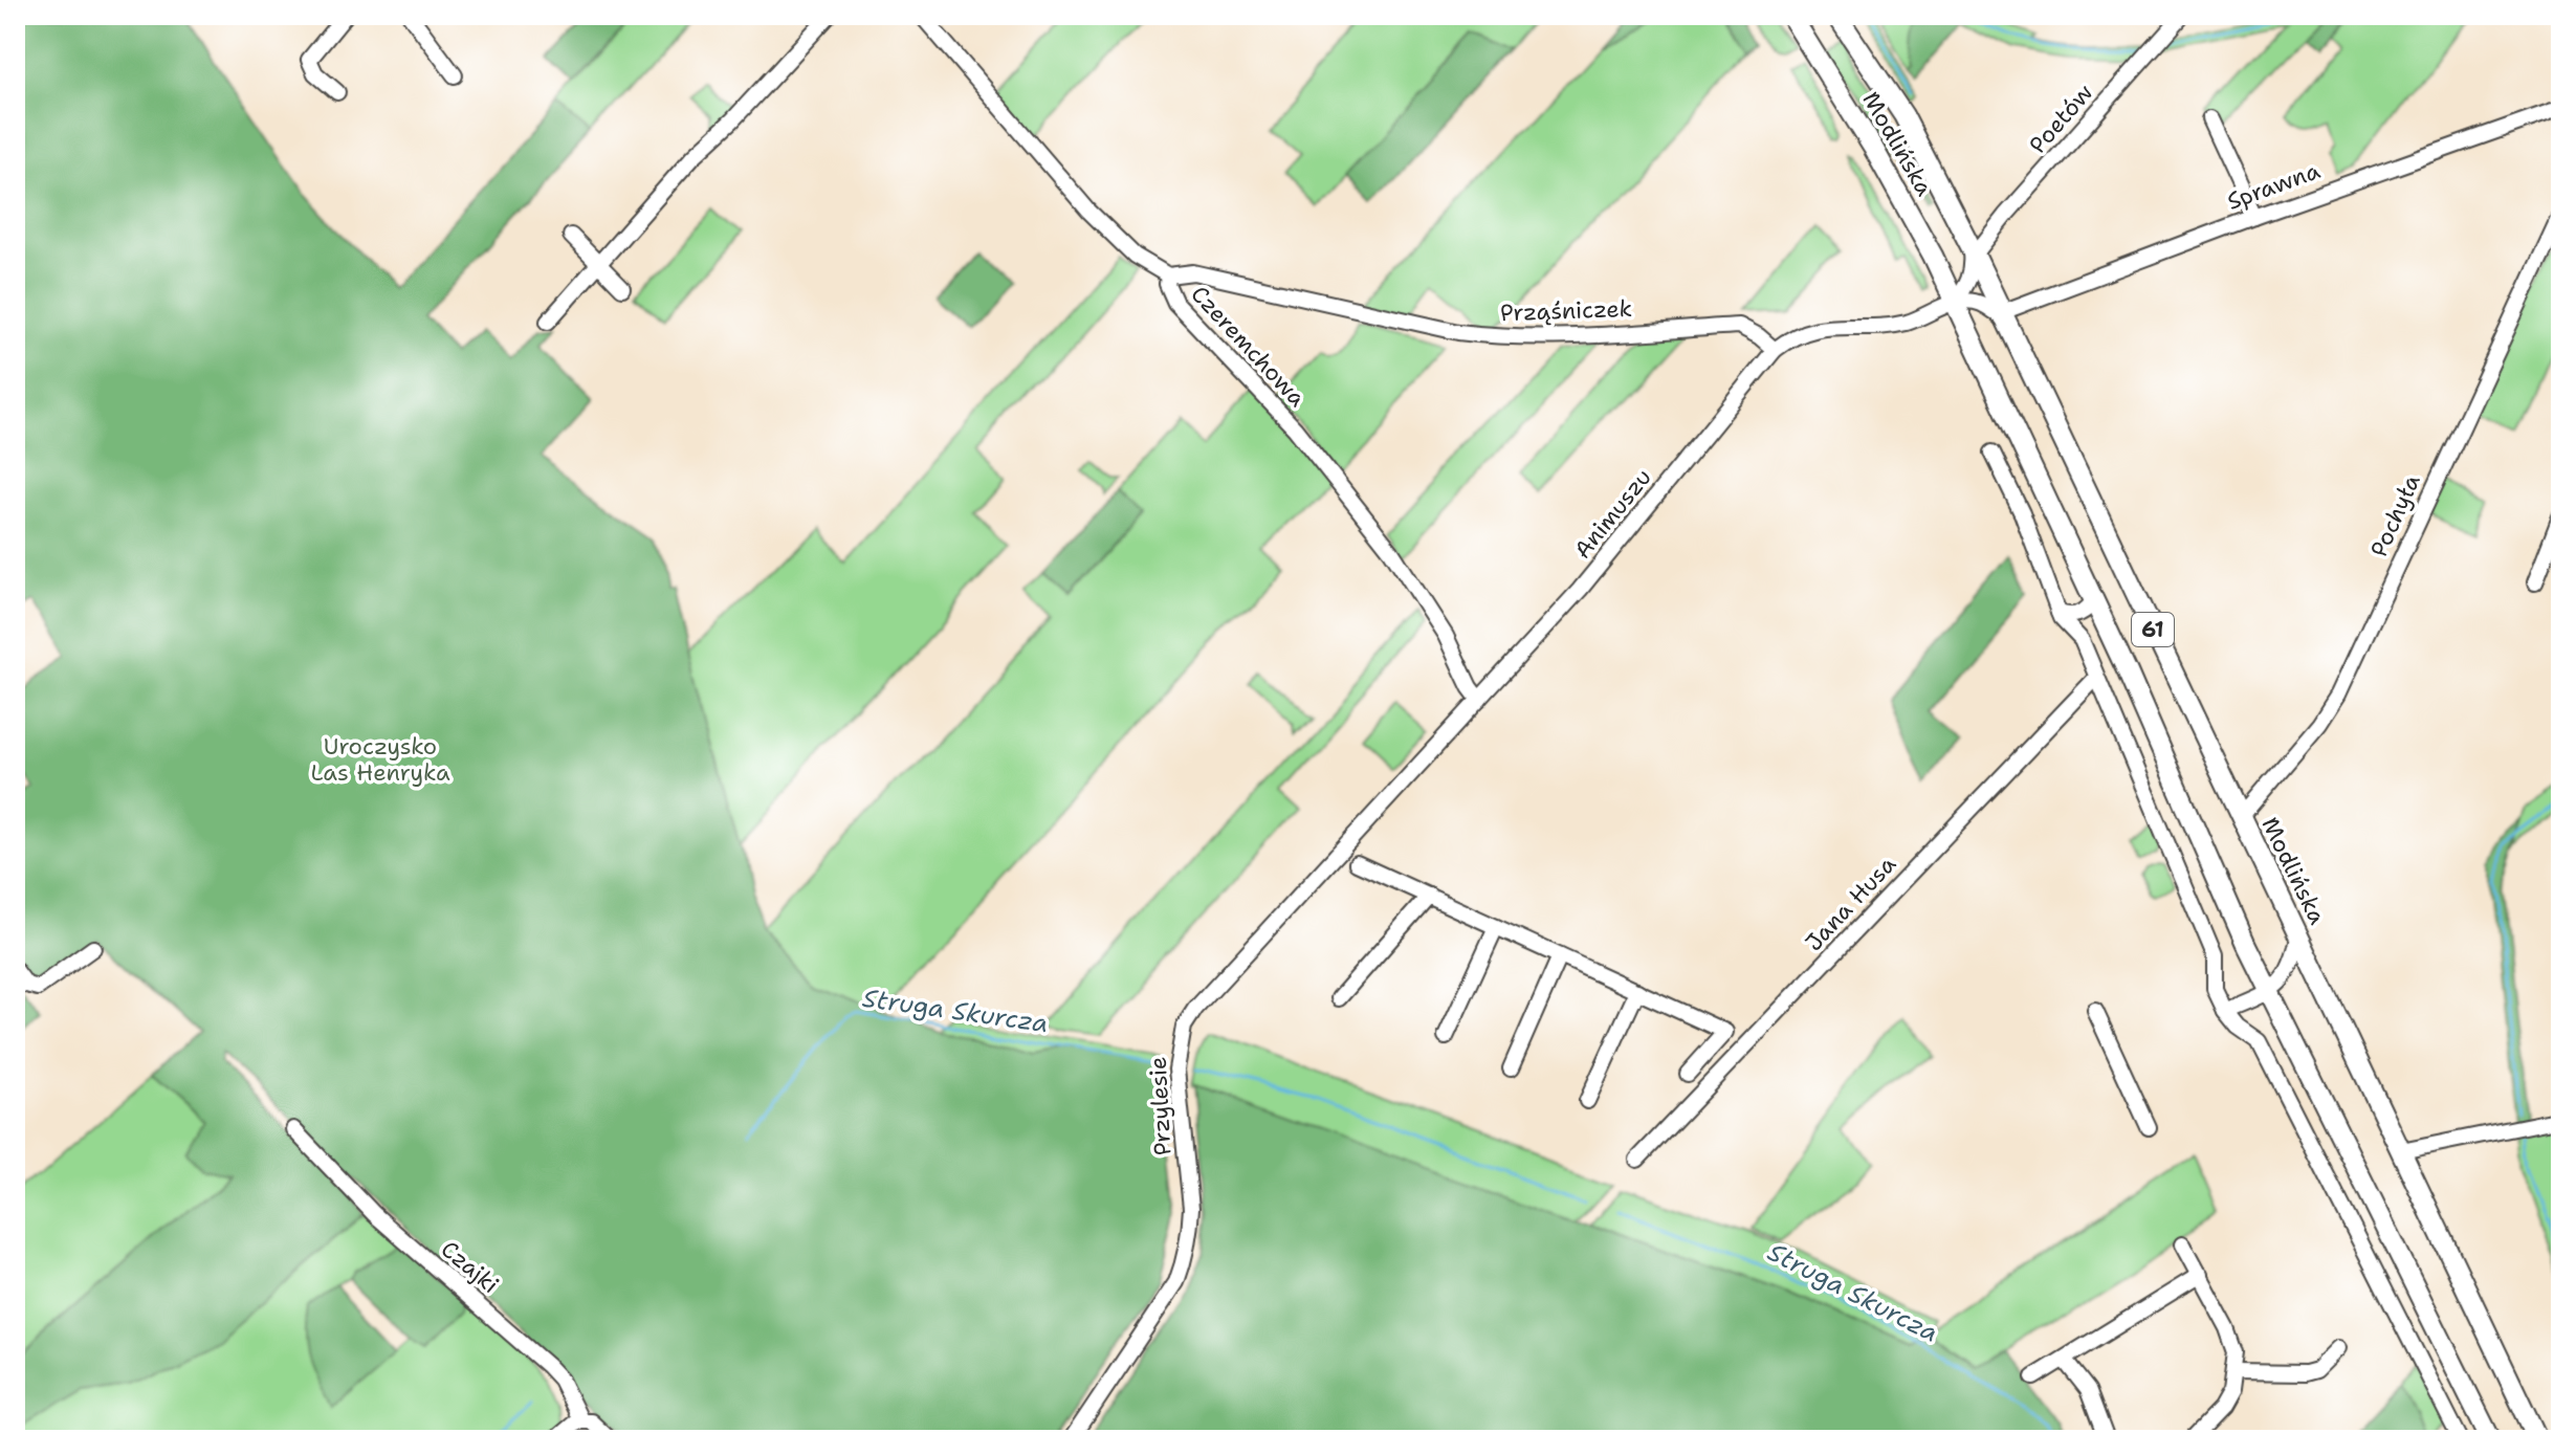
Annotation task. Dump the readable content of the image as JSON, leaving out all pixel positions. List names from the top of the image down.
{
  "streets": {
    "main road": ["Modlińska", "61"],
    "street": [
      "Poetów",
      "Sprawna",
      "Prząśniczek",
      "Czeremchowa",
      "Animuszu",
      "Pochyła",
      "Jana Husa",
      "Przylesie",
      "Czajki"
    ]
  },
  "crossings": [
    ["Poetów", "Modlińska"],
    ["Modlińska", "Sprawna"],
    ["Modlińska", "Pochyła"],
    ["Prząśniczek", "Czeremchowa"],
    ["Prząśniczek", "Animuszu"],
    ["Czeremchowa", "Animuszu"],
    ["Czeremchowa", "Przylesie"],
    ["Animuszu", "Przylesie"]
  ],
  "water": ["Struga Skurcza"],
  "parks": ["Uroczysko Las Henryka"]
}
